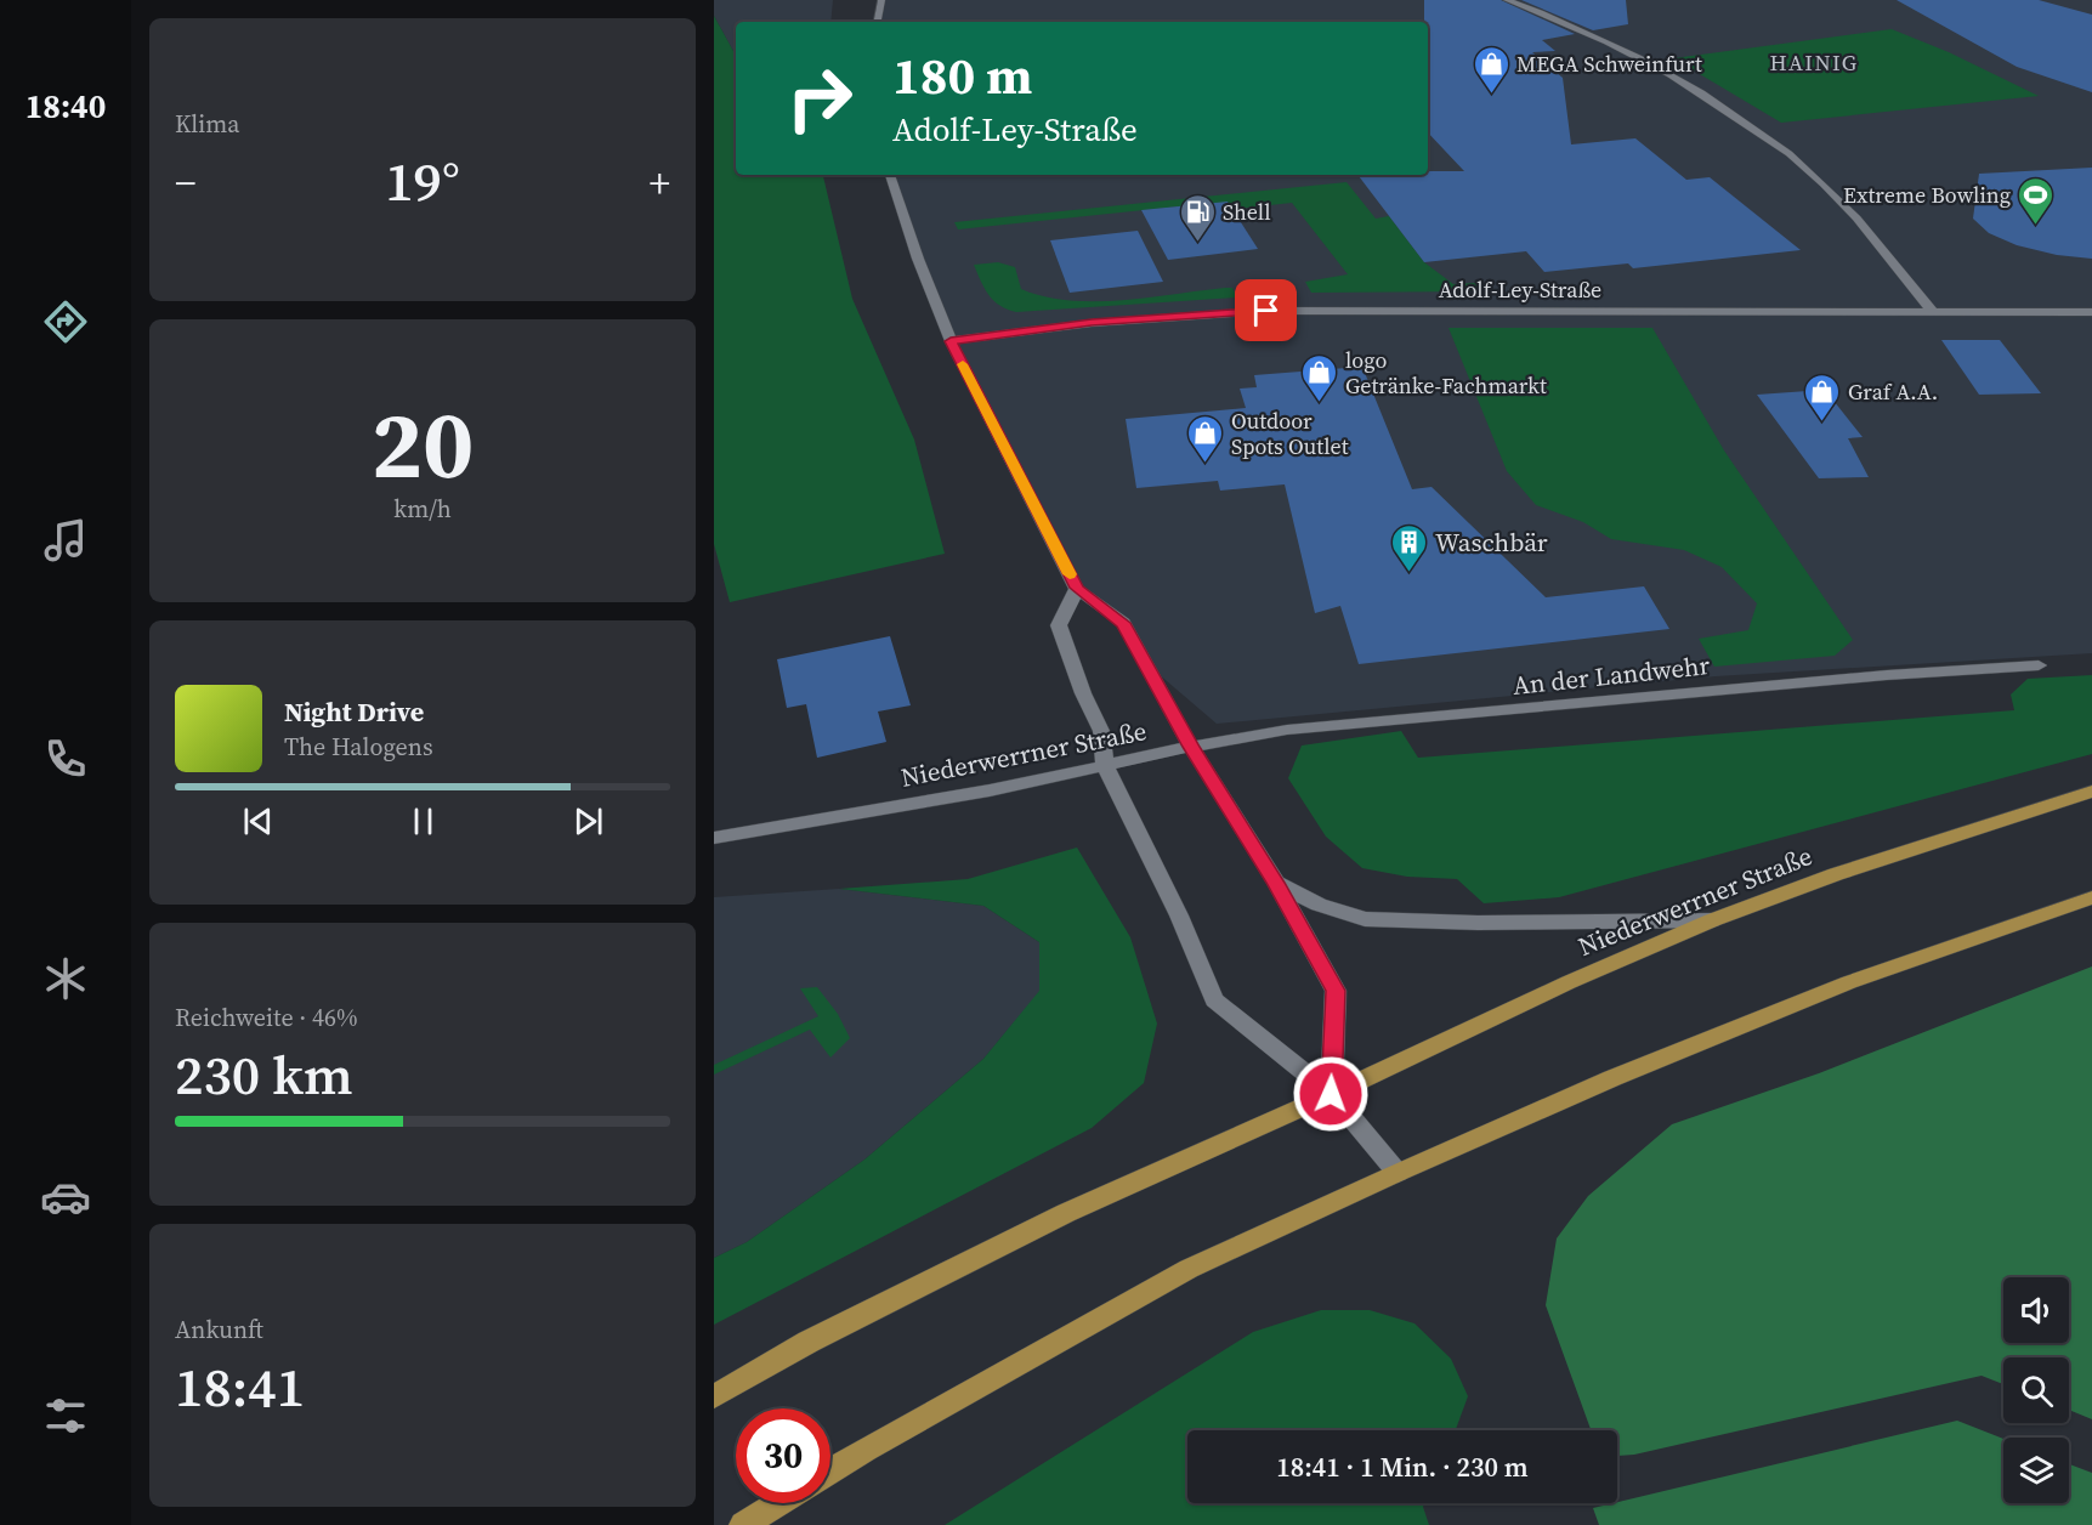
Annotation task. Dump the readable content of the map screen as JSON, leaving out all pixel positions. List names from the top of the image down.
{
  "streets": {
    "main road": ["Niederwerrner Straße"],
    "street": ["Adolf-Ley-Straße", "An der Landwehr"]
  },
  "crossings": [
    ["An der Landwehr", "Niederwerrner Straße"]
  ],
  "districts": ["HAINIG"],
  "places": {
    "shop": [
      "MEGA Schweinfurt",
      "logo Getränke-Fachmarkt",
      "Graf A.A.",
      "Outdoor Spots Outlet"
    ],
    "sports": ["Extreme Bowling"],
    "fuel station": ["Shell"],
    "building": ["Waschbär"]
  },
  "page": {
    "tabs": "18:40",
    "tile": [
      "Klima",
      ["20", "km/h"],
      ["Reichweite · 46%", "230 km"],
      ["Ankunft", "18:41"]
    ],
    "turn": ["180 m", "Adolf-Ley-Straße"],
    "heat": ["−", "19°", "+"],
    "song": ["Night Drive", "The Halogens"],
    "limit": "30",
    "trip": "18:41 · 1 Min. · 230 m"
  }
}
